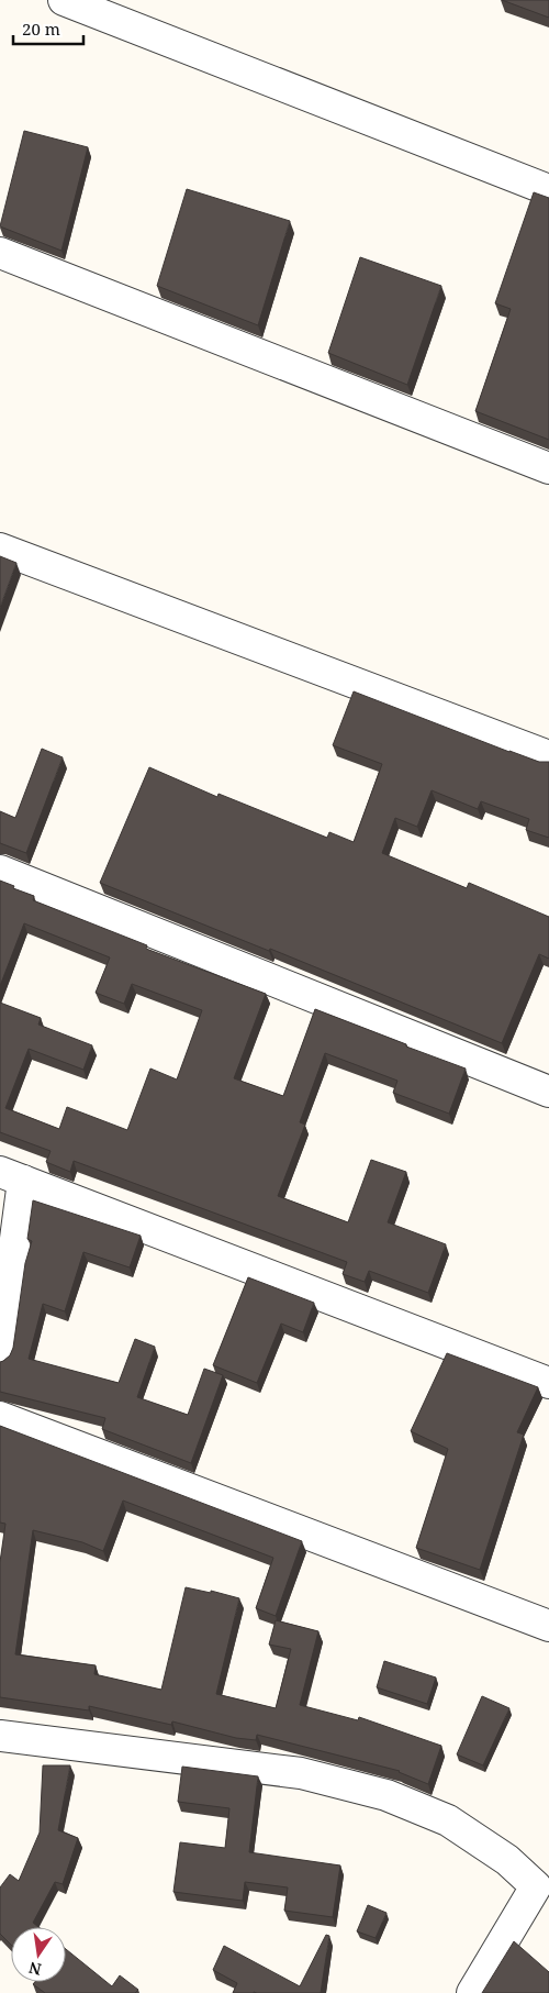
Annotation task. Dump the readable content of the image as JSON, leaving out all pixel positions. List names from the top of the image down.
{
  "scale_bar": "20 m",
  "north": "bottom"
}
